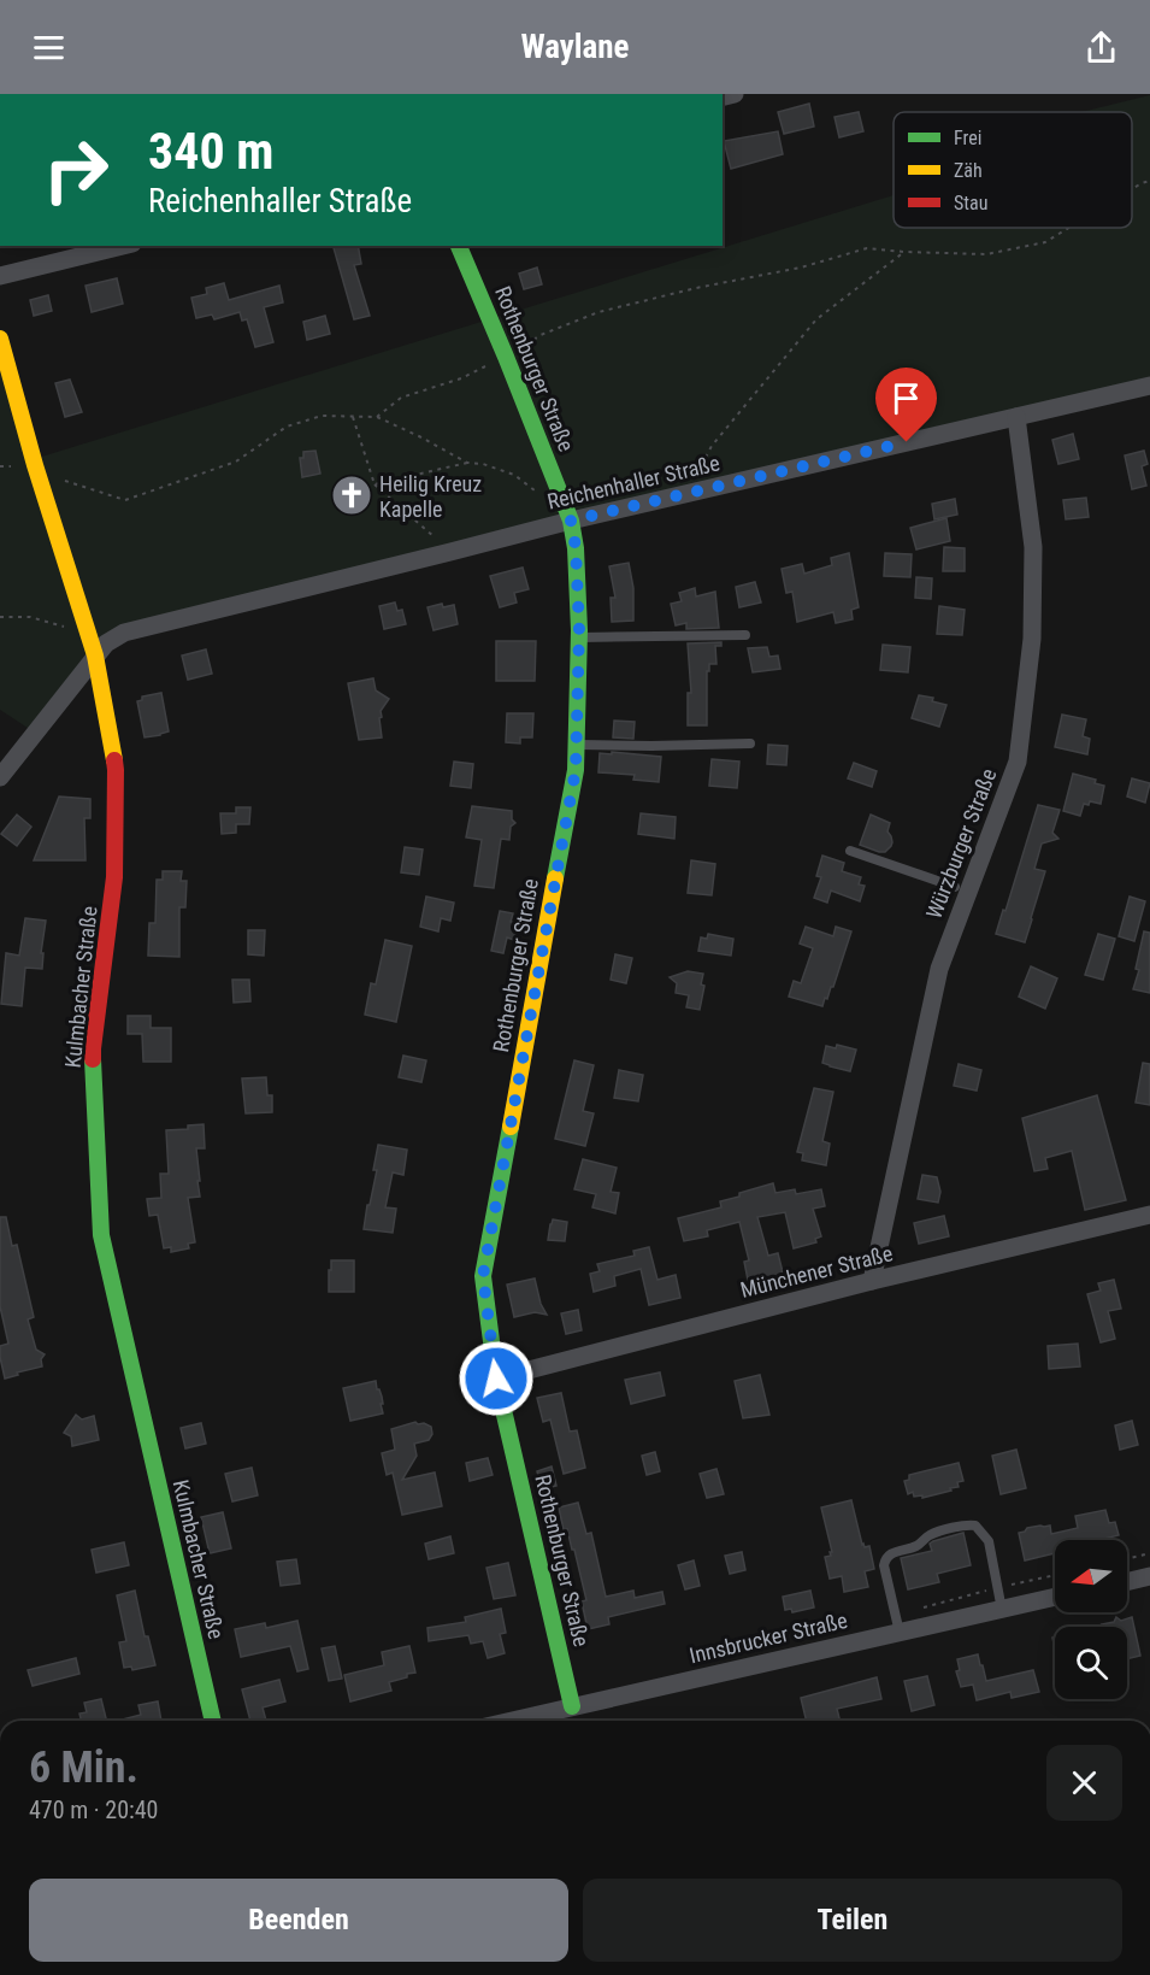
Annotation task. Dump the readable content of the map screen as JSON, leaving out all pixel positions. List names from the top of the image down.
{
  "streets": {
    "street": [
      "Rothenburger Straße",
      "Reichenhaller Straße",
      "Würzburger Straße",
      "Kulmbacher Straße",
      "Münchener Straße",
      "Innsbrucker Straße"
    ]
  },
  "crossings": [
    ["Rothenburger Straße", "Reichenhaller Straße"],
    ["Rothenburger Straße", "Münchener Straße"],
    ["Rothenburger Straße", "Innsbrucker Straße"],
    ["Reichenhaller Straße", "Würzburger Straße"],
    ["Reichenhaller Straße", "Kulmbacher Straße"],
    ["Würzburger Straße", "Münchener Straße"]
  ],
  "places": {
    "church": ["Heilig Kreuz Kapelle"]
  },
  "legend": ["Frei", "Zäh", "Stau"],
  "north": "left",
  "page": {
    "header": "Waylane",
    "turn": ["340 m", "Reichenhaller Straße"],
    "heading": ["6 Min.", "470 m · 20:40"],
    "buttons": ["Beenden", "Teilen"]
  }
}
